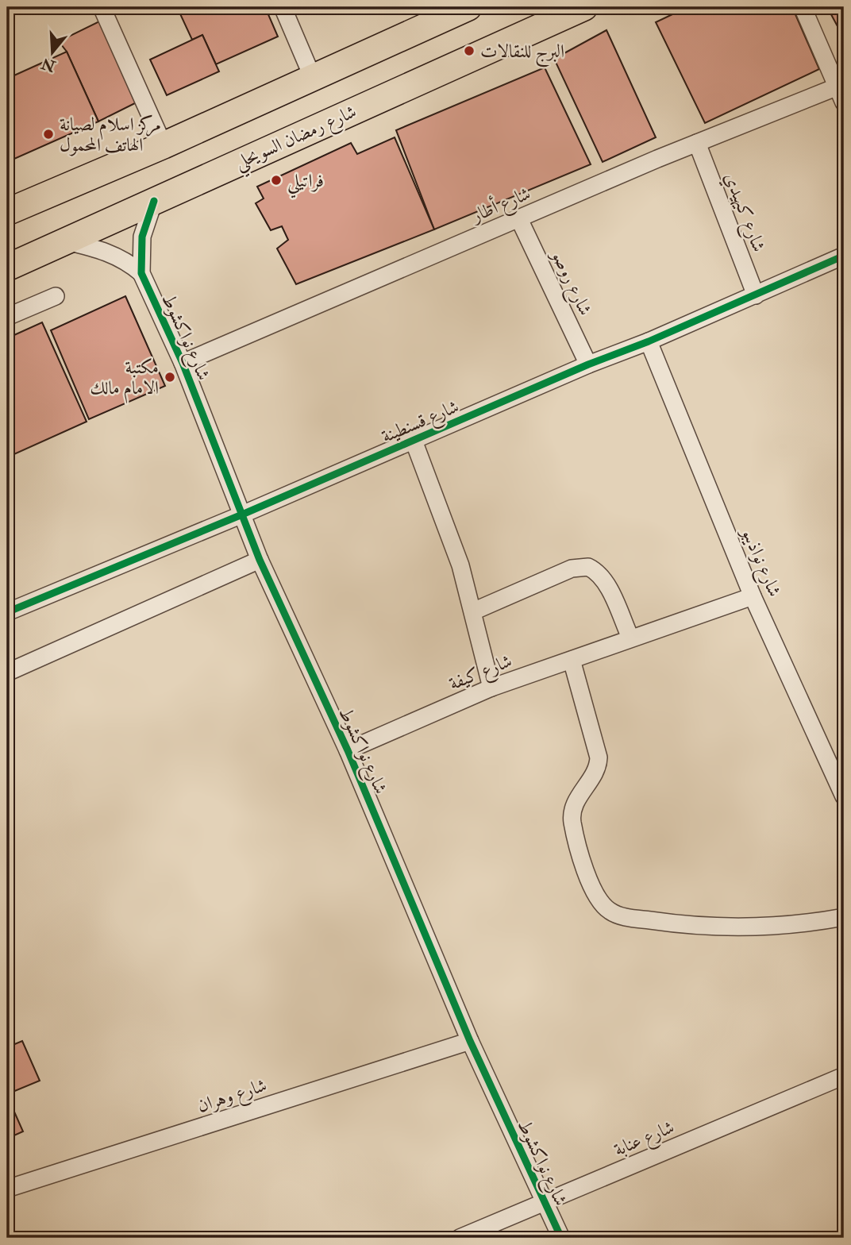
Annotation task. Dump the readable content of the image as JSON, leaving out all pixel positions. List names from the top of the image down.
{
  "streets": {
    "main road": ["شارع رمضان السويحلي"],
    "street": [
      "شارع أطار",
      "شارع كيهيدي",
      "شارع روصو",
      "شارع نواكشوط",
      "شارع قسنطينة",
      "شارع نواذيبو",
      "شارع كيفة",
      "شارع وهران",
      "شارع عنابة"
    ]
  },
  "crossings": [
    ["شارع أطار", "شارع كيهيدي"],
    ["شارع أطار", "شارع روصو"],
    ["شارع أطار", "شارع نواكشوط"],
    ["شارع كيهيدي", "شارع قسنطينة"],
    ["شارع روصو", "شارع قسنطينة"],
    ["شارع نواكشوط", "شارع قسنطينة"],
    ["شارع نواكشوط", "شارع كيفة"],
    ["شارع نواكشوط", "شارع وهران"],
    ["شارع نواكشوط", "شارع عنابة"],
    ["شارع قسنطينة", "شارع نواذيبو"],
    ["شارع نواذيبو", "شارع كيفة"]
  ],
  "places": [
    "البرج للنقالات",
    "مركز اسلام لصيانة الهاتف المحمول",
    "فراتيلي",
    "مكتبة الامام مالك"
  ],
  "north": "bottom"
}
